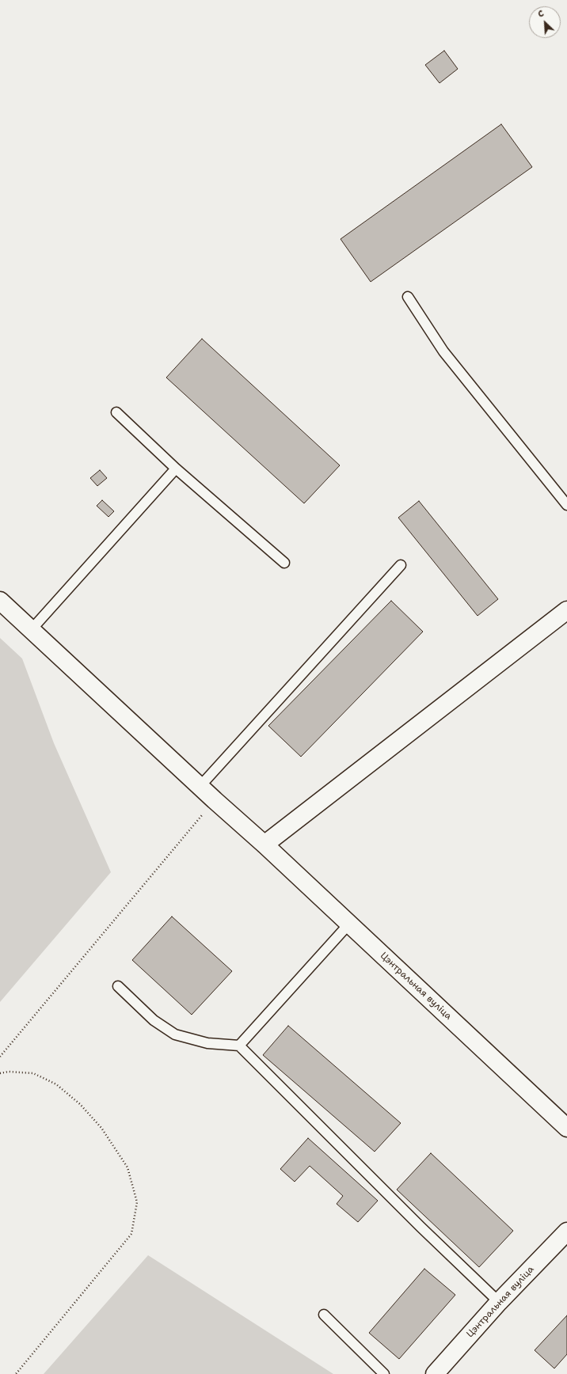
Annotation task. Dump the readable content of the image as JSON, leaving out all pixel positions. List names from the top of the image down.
{
  "streets": {
    "street": ["Цэнтральная вуліца"]
  },
  "north": "top left"
}
